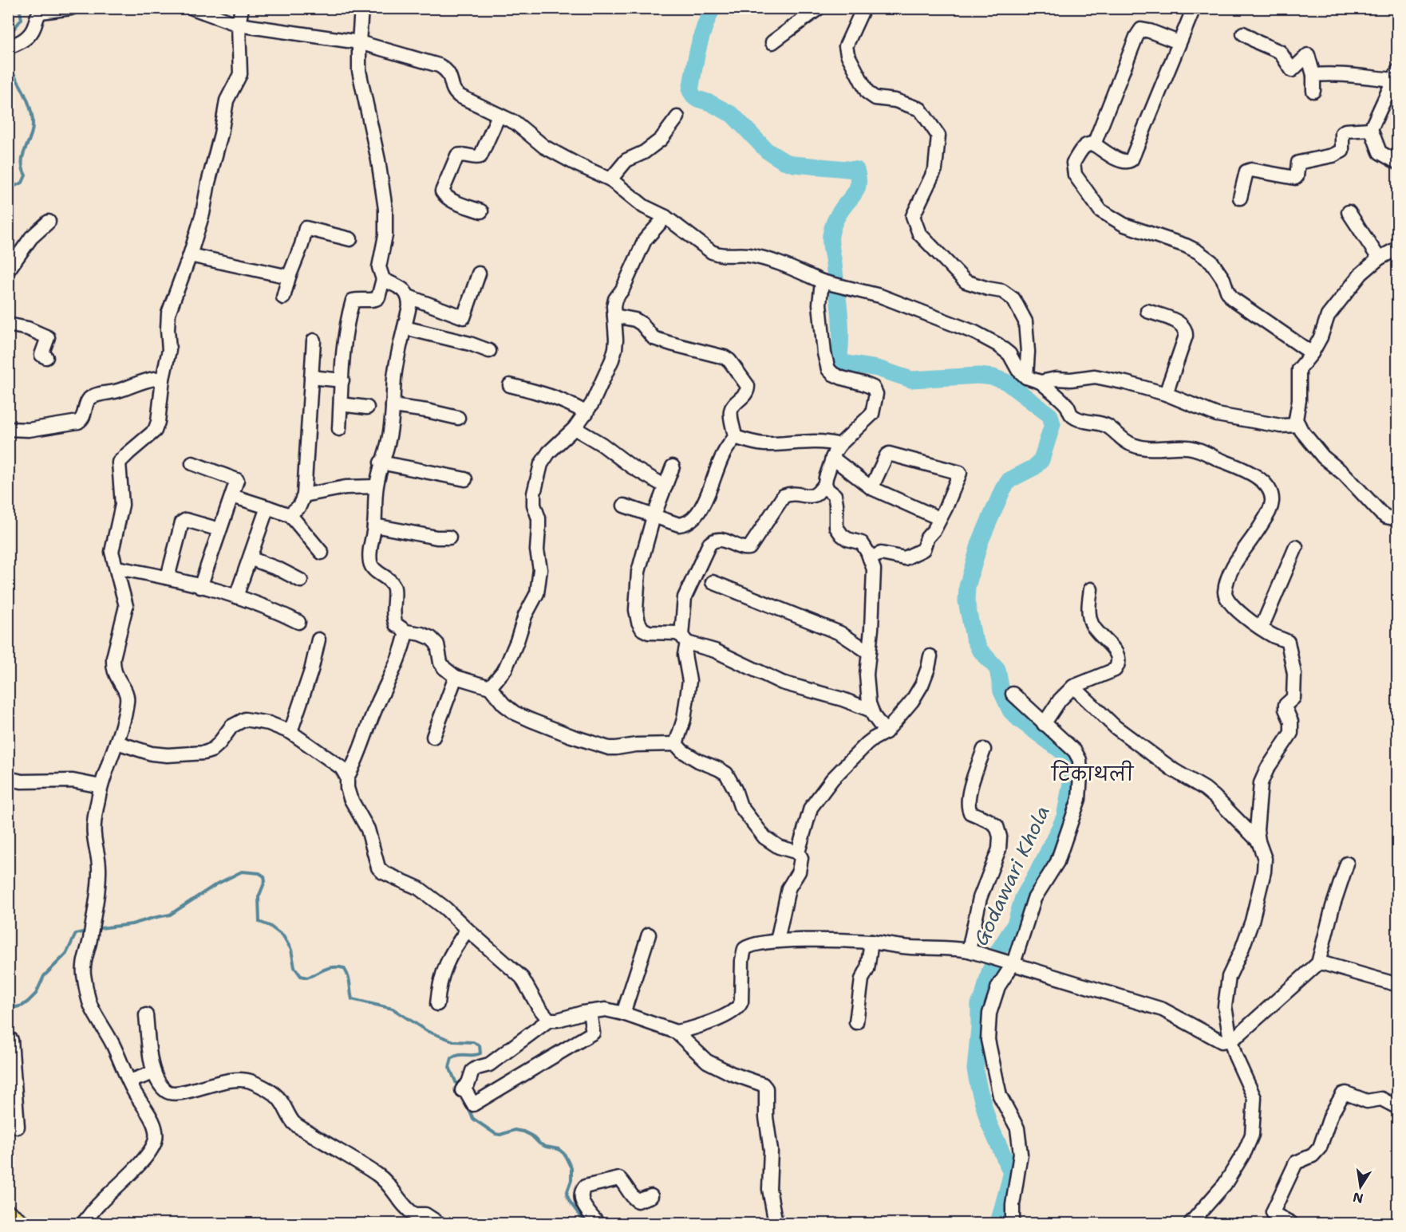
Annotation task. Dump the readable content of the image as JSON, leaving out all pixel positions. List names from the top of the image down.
{
  "districts": ["टिकाथली"],
  "water": ["Godawari Khola"],
  "north": "bottom"
}
